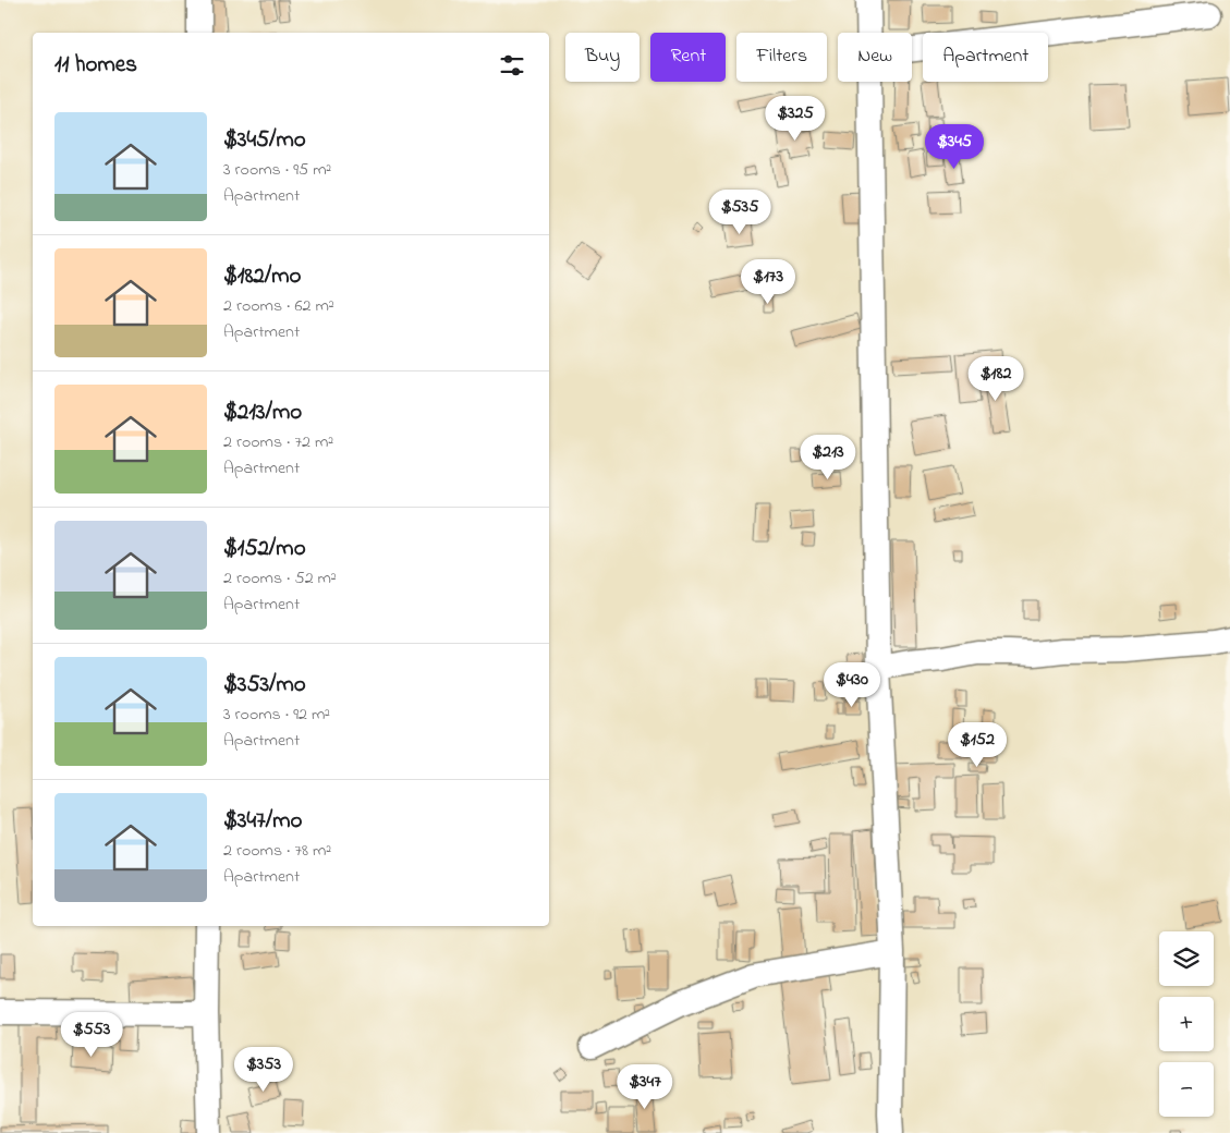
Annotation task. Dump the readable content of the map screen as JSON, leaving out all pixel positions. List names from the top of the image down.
{
  "page": {
    "chip": [
      "Buy",
      "Rent",
      "Filters",
      "New",
      "Apartment"
    ],
    "heading": "11 homes",
    "price": [
      "$325",
      "$345",
      "$535",
      "$173",
      "$182",
      "$213",
      "$430",
      "$152",
      "$553",
      "$353",
      "$347"
    ],
    "list": [
      {
        "name": "$345/mo",
        "note": "3 rooms · 95 m² · Apartment"
      },
      {
        "name": "$182/mo",
        "note": "2 rooms · 62 m² · Apartment"
      },
      {
        "name": "$213/mo",
        "note": "2 rooms · 72 m² · Apartment"
      },
      {
        "name": "$152/mo",
        "note": "2 rooms · 52 m² · Apartment"
      },
      {
        "name": "$353/mo",
        "note": "3 rooms · 92 m² · Apartment"
      },
      {
        "name": "$347/mo",
        "note": "2 rooms · 78 m² · Apartment"
      }
    ],
    "map_buttons": ["+", "−"]
  }
}
